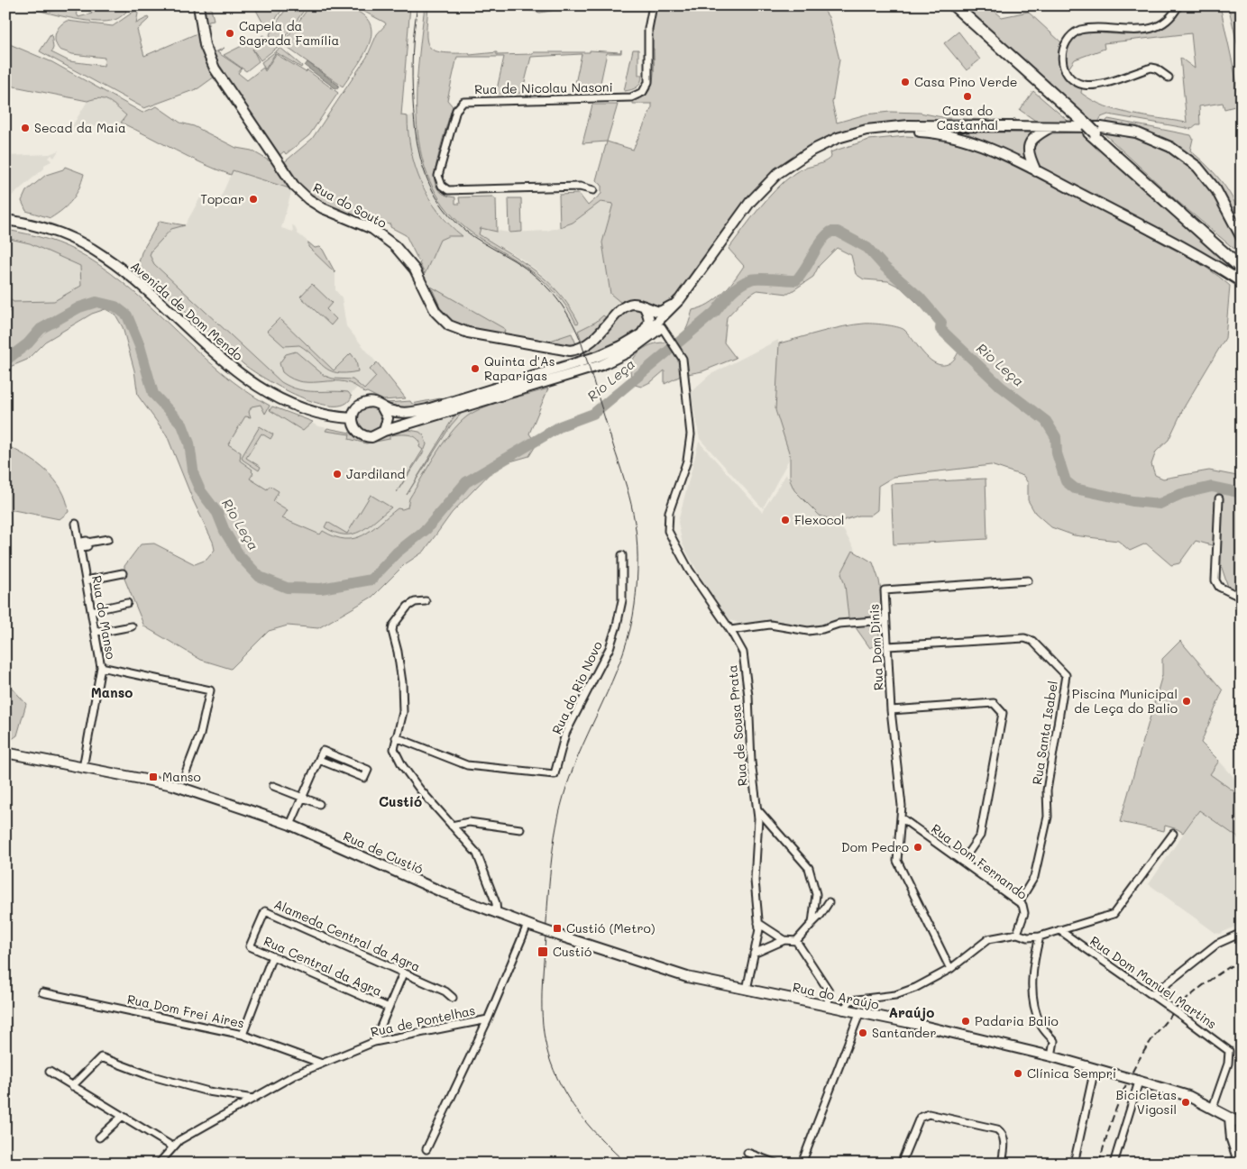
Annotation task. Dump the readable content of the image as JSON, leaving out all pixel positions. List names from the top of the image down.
{
  "streets": {
    "main road": [
      "Rua do Souto",
      "Avenida de Dom Mendo",
      "Rua de Custió",
      "Rua do Araújo"
    ],
    "street": [
      "Rua de Nicolau Nasoni",
      "Rua do Manso",
      "Rua Dom Dinis",
      "Rua do Rio Novo",
      "Rua de Sousa Prata",
      "Rua Santa Isabel",
      "Rua Dom Fernando",
      "Alameda Central da Agra",
      "Rua Central da Agra",
      "Rua Dom Manuel Martins",
      "Rua Dom Frei Aires",
      "Rua de Pontelhas"
    ]
  },
  "crossings": [
    ["Rua do Manso", "Rua de Custió"],
    ["Rua Dom Dinis", "Rua Santa Isabel"],
    ["Rua Dom Dinis", "Rua Dom Fernando"],
    ["Rua de Sousa Prata", "Rua de Custió"],
    ["Rua de Sousa Prata", "Rua do Araújo"],
    ["Rua Santa Isabel", "Rua Dom Fernando"],
    ["Rua de Custió", "Rua do Araújo"],
    ["Rua de Custió", "Rua de Pontelhas"],
    ["Alameda Central da Agra", "Rua Central da Agra"],
    ["Rua Dom Manuel Martins", "Rua do Araújo"],
    ["Rua Dom Frei Aires", "Rua de Pontelhas"]
  ],
  "districts": ["Manso", "Custió", "Araújo"],
  "water": ["Rio Leça"],
  "places": {
    "other": [
      "Capela da Sagrada Família",
      "Casa Pino Verde",
      "Casa do Castanhal",
      "Secad da Maia",
      "Topcar",
      "Quinta d'As Raparigas",
      "Jardiland",
      "Flexocol",
      "Piscina Municipal de Leça do Balio",
      "Dom Pedro",
      "Padaria Balio",
      "Santander",
      "Clínica Sempri",
      "Bicicletas Vigosil"
    ],
    "transit": ["Manso", "Custió (Metro)", "Custió"]
  }
}
